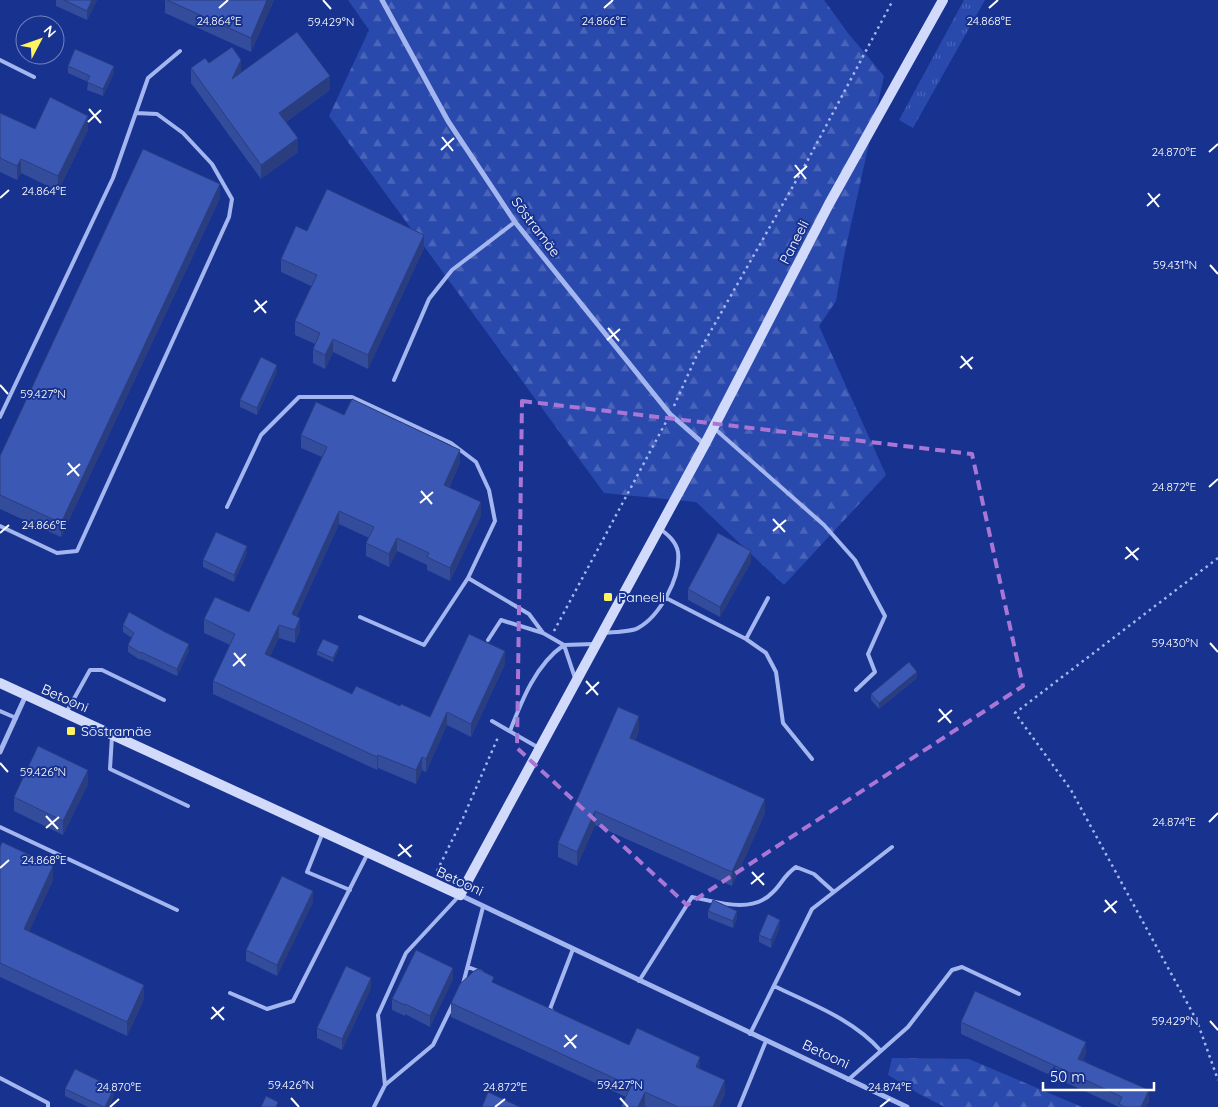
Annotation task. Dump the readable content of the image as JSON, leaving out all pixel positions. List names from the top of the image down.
{
  "streets": {
    "street": ["Sõstramäe", "Paneeli", "Betooni"]
  },
  "crossings": [
    ["Sõstramäe", "Paneeli"],
    ["Paneeli", "Betooni"]
  ],
  "places": {
    "transit": ["Paneeli", "Sõstramäe"]
  },
  "scale_bar": "50 m",
  "north": "top right",
  "coordinates": [
    "24.864°E",
    "24.866°E",
    "24.868°E",
    "59.429°N",
    "24.870°E",
    "59.431°N",
    "59.427°N",
    "24.872°E",
    "59.430°N",
    "59.426°N",
    "24.874°E"
  ]
}
